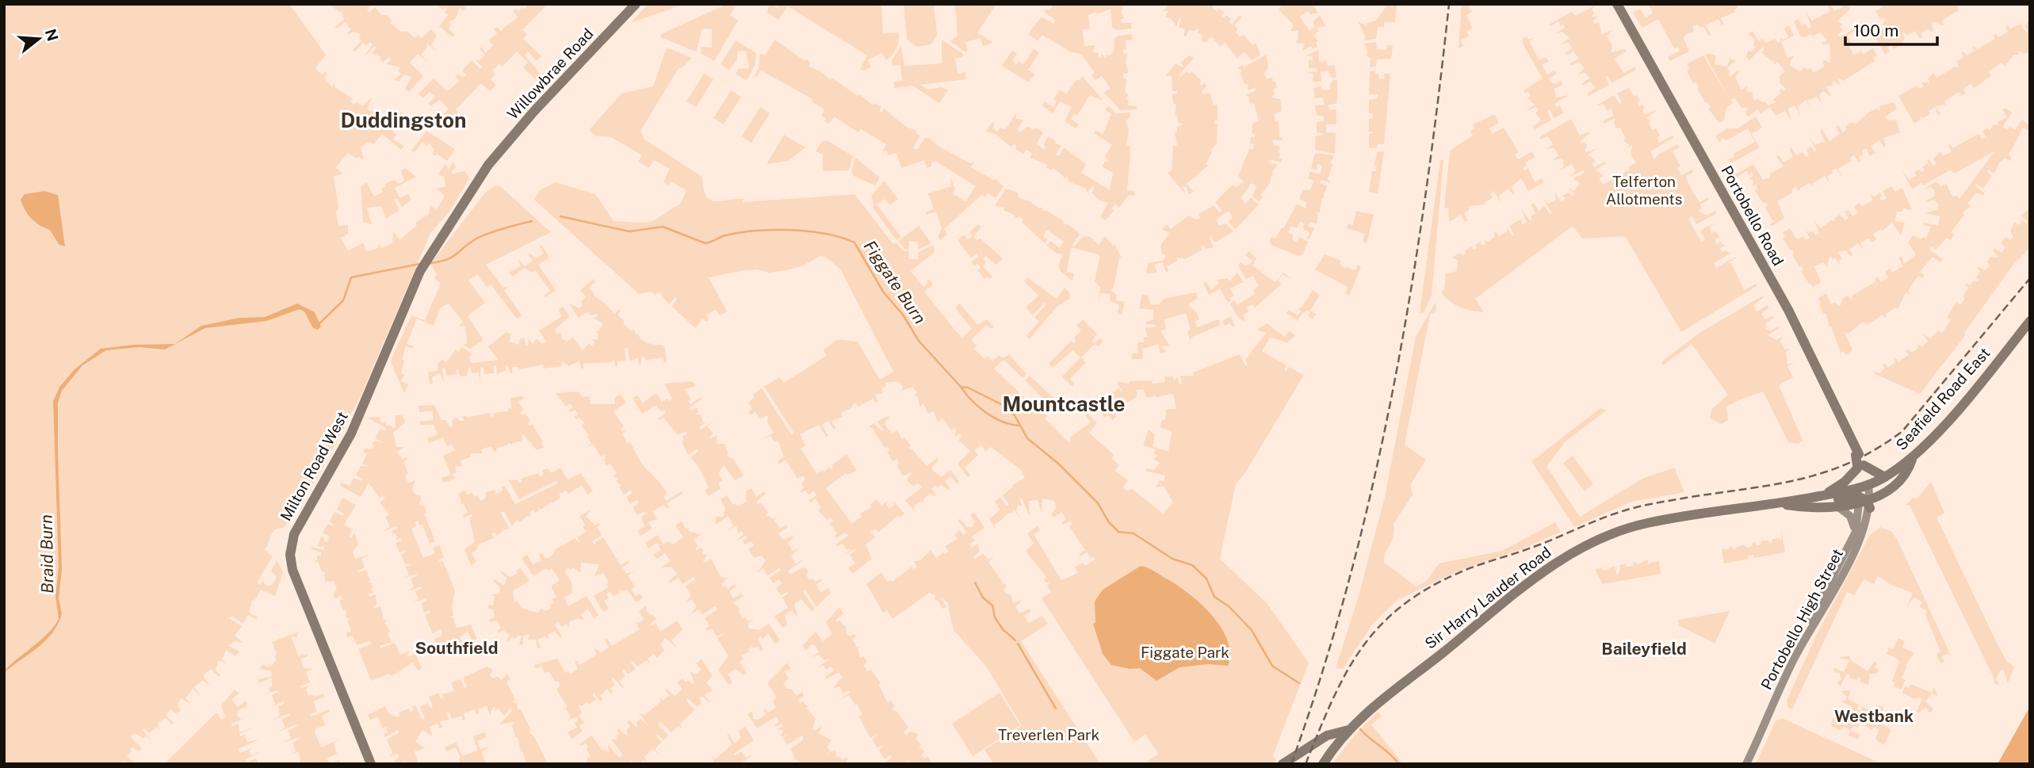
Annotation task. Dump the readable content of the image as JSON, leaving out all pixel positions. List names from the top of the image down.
{
  "streets": {
    "main road": [
      "Willowbrae Road",
      "Portobello Road",
      "Seafield Road East",
      "Milton Road West",
      "Sir Harry Lauder Road",
      "Portobello High Street"
    ]
  },
  "crossings": [
    ["Willowbrae Road", "Milton Road West"],
    ["Portobello Road", "Seafield Road East"],
    ["Portobello Road", "Sir Harry Lauder Road"],
    ["Portobello Road", "Portobello High Street"],
    ["Seafield Road East", "Sir Harry Lauder Road"],
    ["Seafield Road East", "Portobello High Street"],
    ["Sir Harry Lauder Road", "Portobello High Street"]
  ],
  "districts": [
    "Duddingston",
    "Mountcastle",
    "Southfield",
    "Baileyfield",
    "Westbank"
  ],
  "water": ["Figgate Burn", "Braid Burn"],
  "parks": ["Telferton Allotments", "Figgate Park", "Treverlen Park"],
  "scale_bar": "100 m",
  "north": "right"
}
